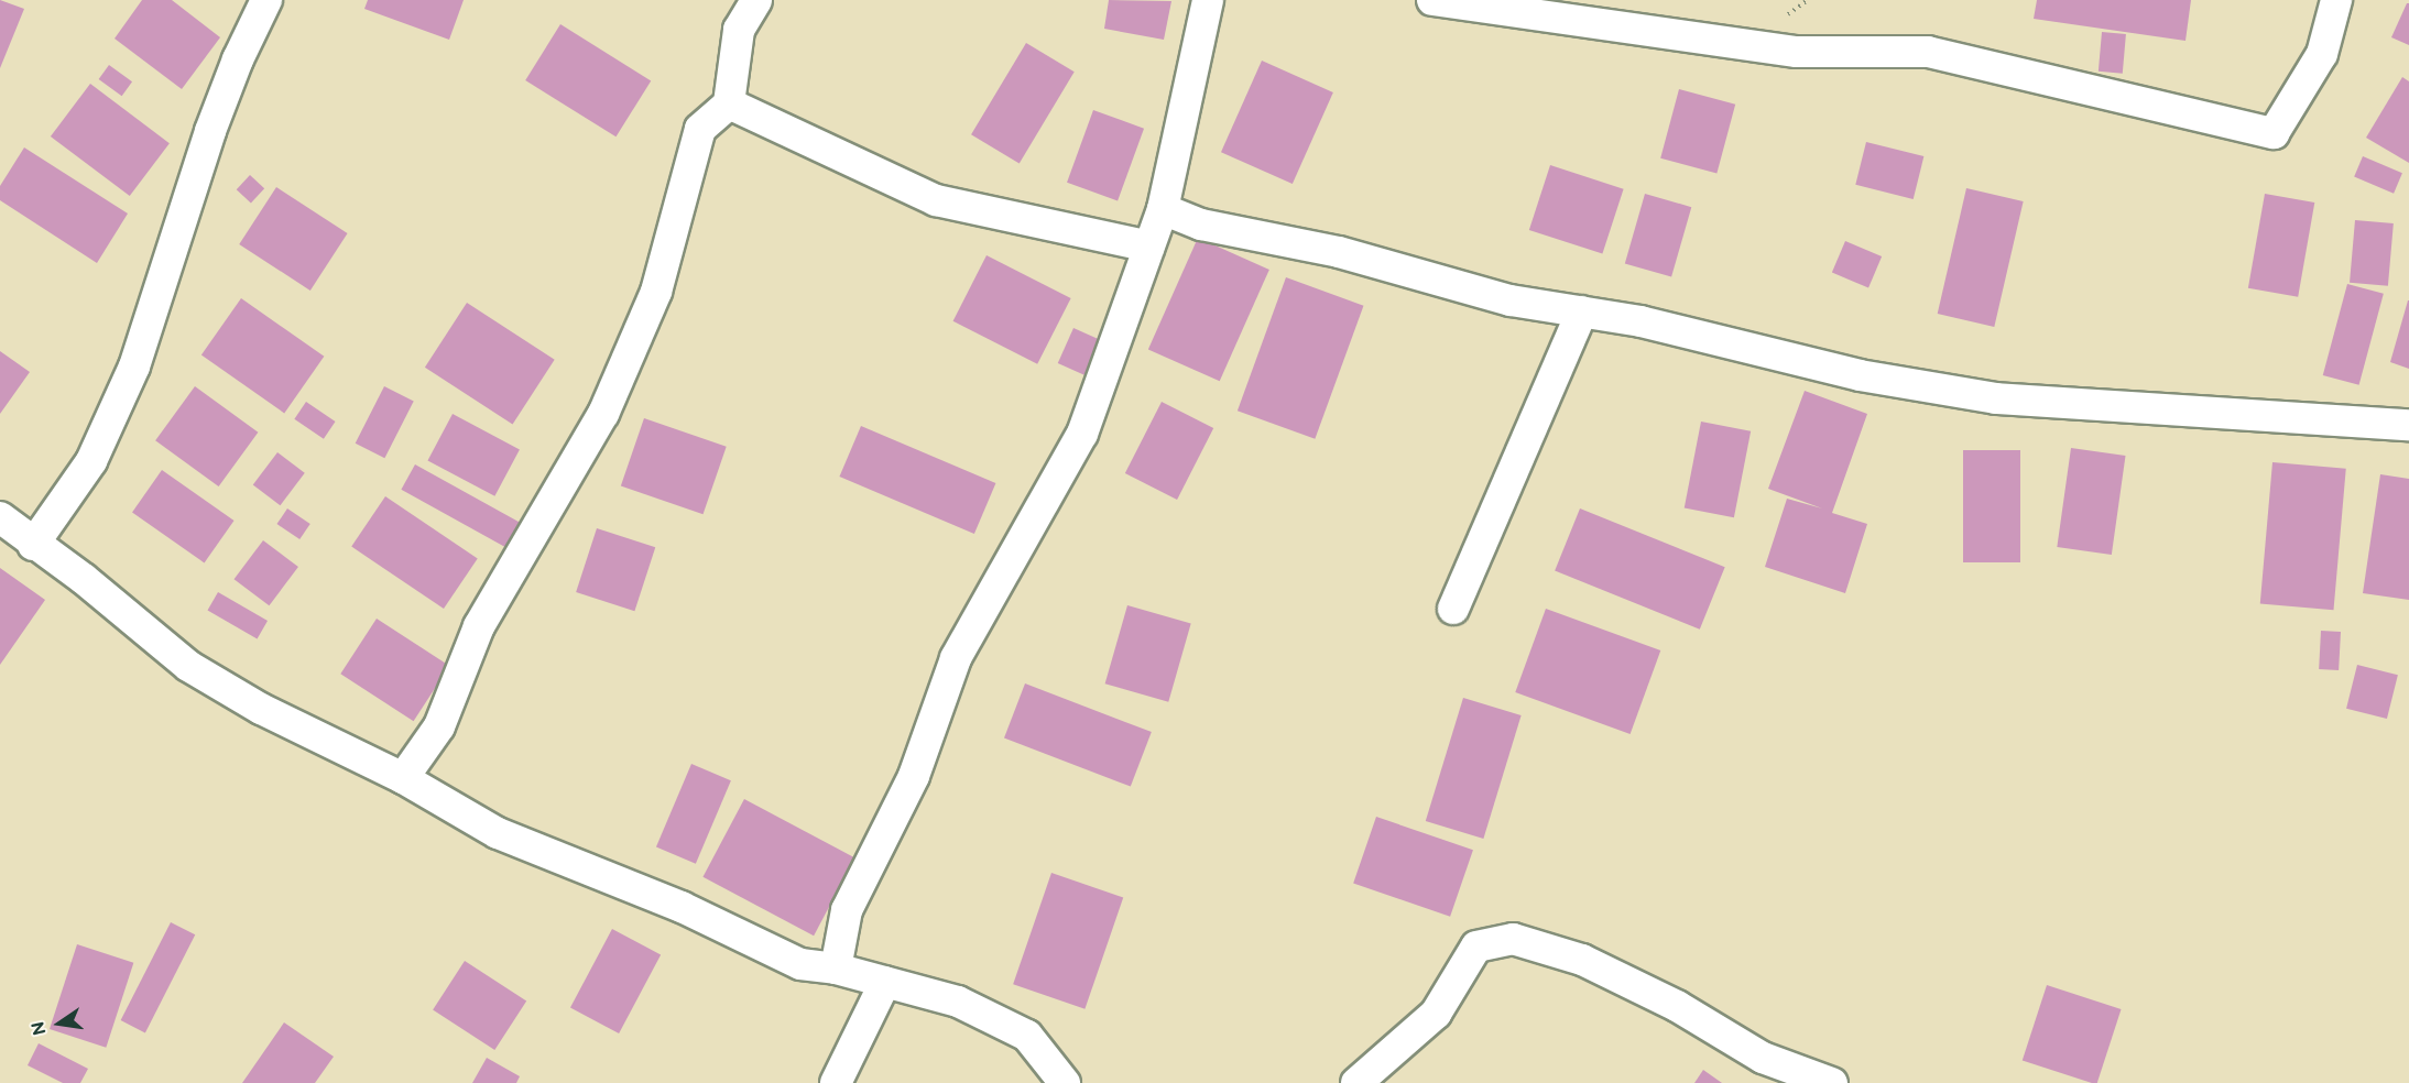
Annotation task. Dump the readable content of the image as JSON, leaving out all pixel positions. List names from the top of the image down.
{
  "north": "left"
}
